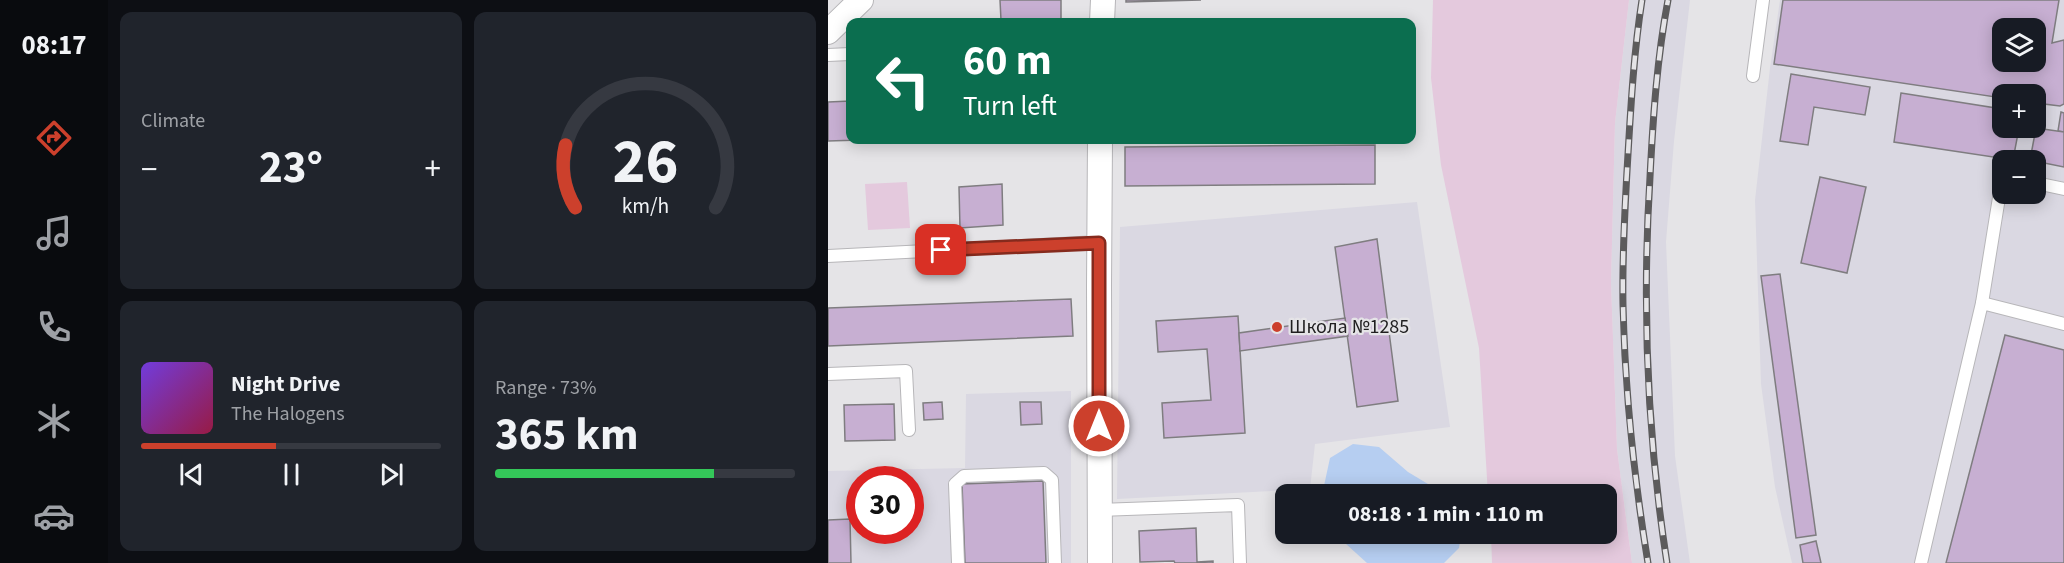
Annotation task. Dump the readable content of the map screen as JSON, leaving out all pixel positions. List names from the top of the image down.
{
  "places": ["Школа №1285"],
  "page": {
    "tabs": "08:17",
    "tile": [
      "Climate",
      ["Range · 73%", "365 km"]
    ],
    "map_buttons": ["+", "−"],
    "turn": ["60 m", "Turn left"],
    "heat": ["−", "23°", "+"],
    "song": ["Night Drive", "The Halogens"],
    "limit": "30",
    "trip": "08:18 · 1 min · 110 m",
    "gauge": ["26", "km/h"]
  }
}
